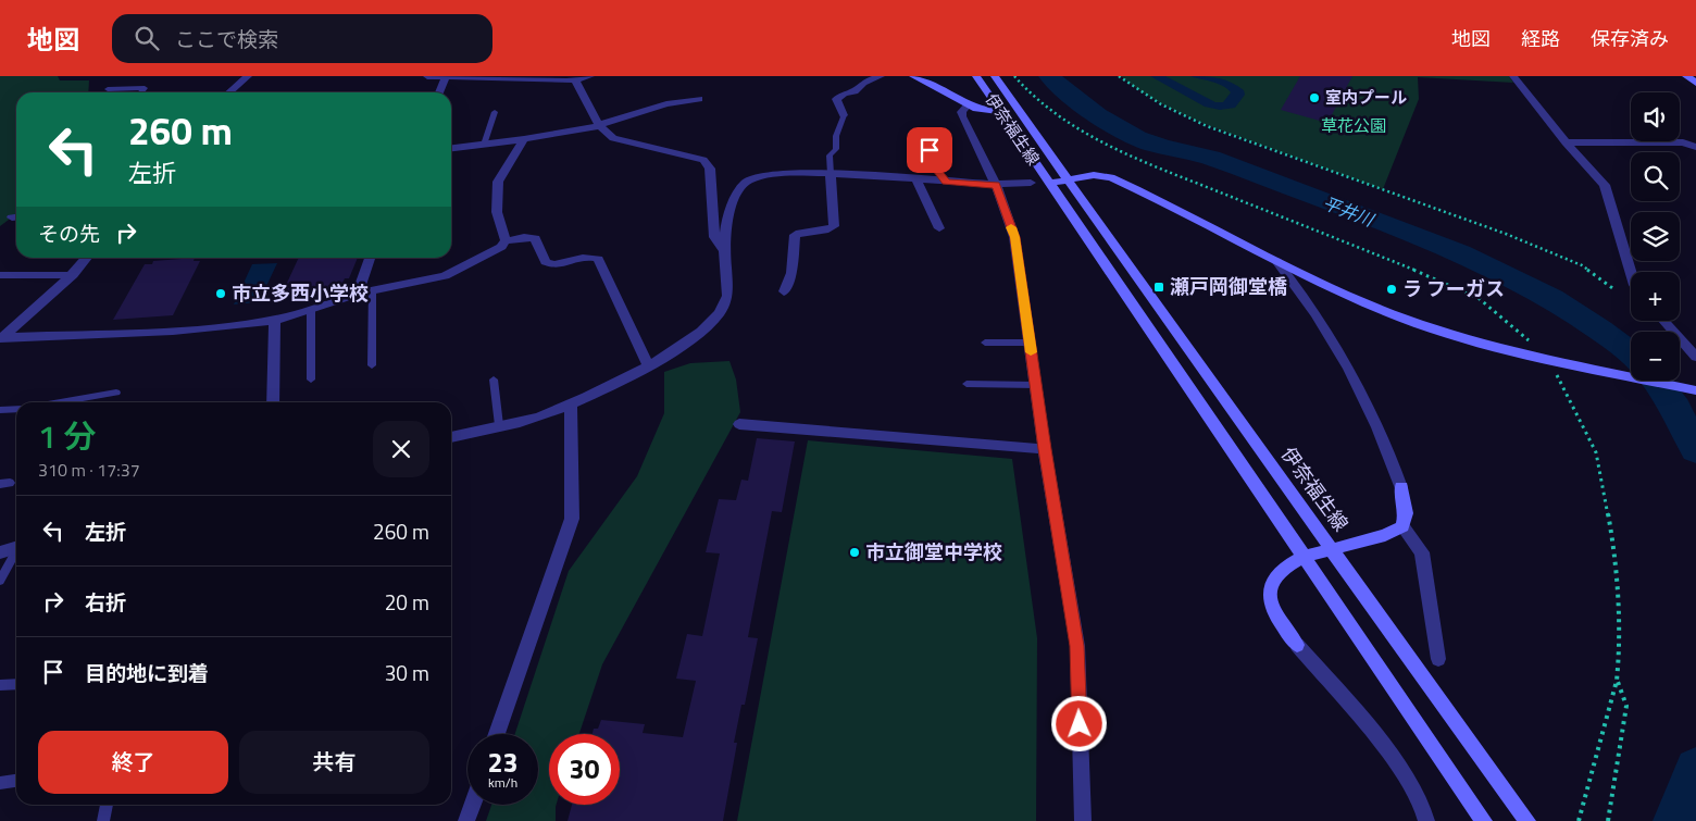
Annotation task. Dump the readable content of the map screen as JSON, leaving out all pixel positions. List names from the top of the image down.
{
  "streets": {
    "main road": ["伊奈福生線"]
  },
  "water": ["平井川"],
  "parks": ["草花公園"],
  "places": {
    "other": [
      "室内プール",
      "ラ フーガス",
      "市立多西小学校",
      "市立御堂中学校"
    ],
    "transit": ["瀬戸岡御堂橋"]
  },
  "page": {
    "header": "地図",
    "search": "ここで検索",
    "nav": ["地図", "経路", "保存済み"],
    "map_buttons": ["+", "−"],
    "turn": ["260 m", "左折"],
    "then": "その先",
    "heading": ["1 分", "310 m · 17:37"],
    "list": [
      {
        "name": "左折",
        "value": "260 m"
      },
      {
        "name": "右折",
        "value": "20 m"
      },
      {
        "name": "目的地に到着",
        "value": "30 m"
      }
    ],
    "buttons": ["終了", "共有"],
    "speed": "23 km/h",
    "limit": "30"
  }
}
